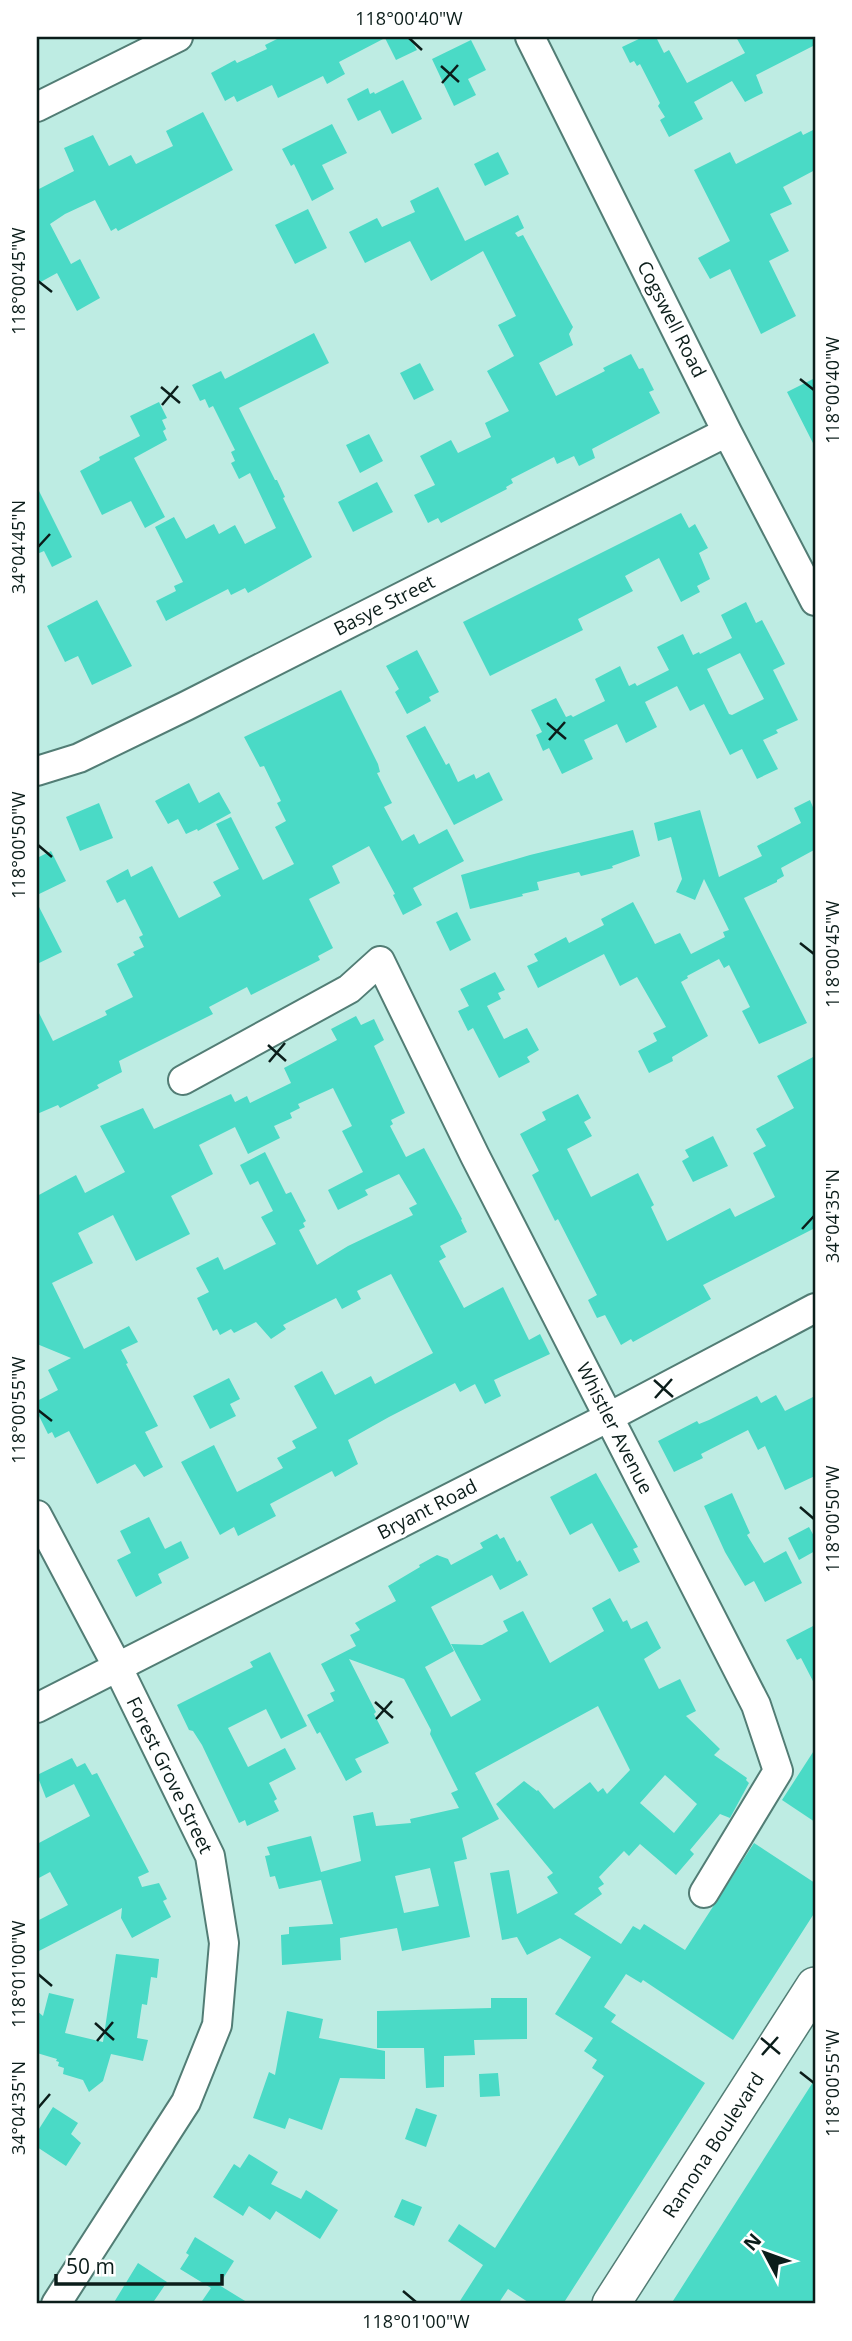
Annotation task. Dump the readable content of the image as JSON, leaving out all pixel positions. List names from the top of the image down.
{
  "streets": {
    "main road": ["Ramona Boulevard"],
    "street": [
      "Cogswell Road",
      "Basye Street",
      "Whistler Avenue",
      "Bryant Road",
      "Forest Grove Street"
    ]
  },
  "crossings": [
    ["Cogswell Road", "Basye Street"],
    ["Whistler Avenue", "Bryant Road"],
    ["Bryant Road", "Forest Grove Street"]
  ],
  "scale_bar": "50 m",
  "north": "top left",
  "coordinates": [
    "118°00'40\"W",
    "118°00'45\"W",
    "34°04'45\"N",
    "118°00'50\"W",
    "34°04'35\"N",
    "118°00'55\"W",
    "118°01'00\"W"
  ]
}
